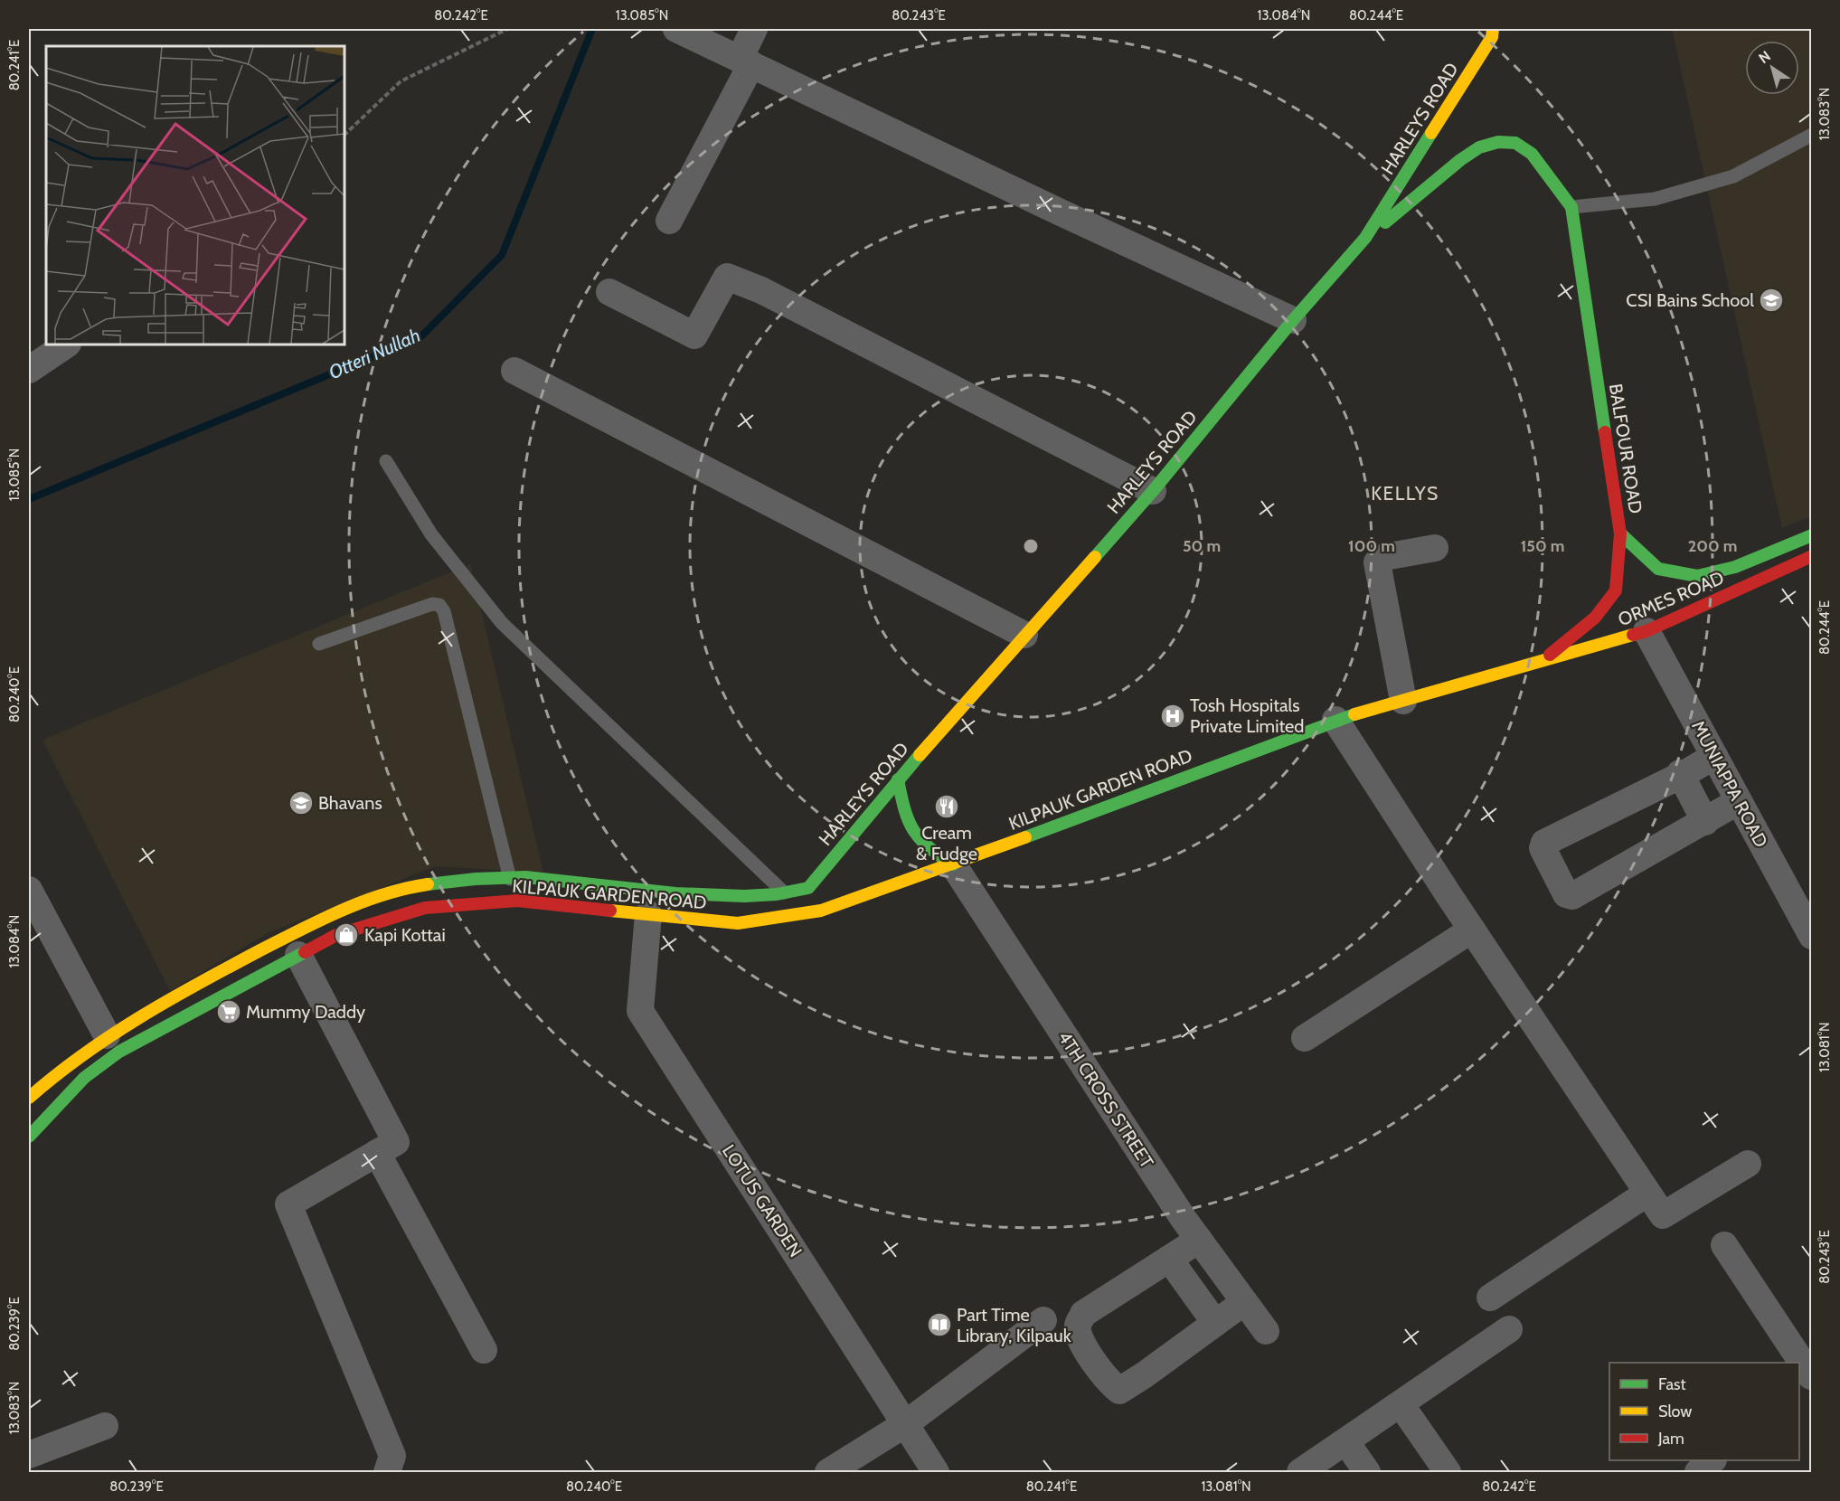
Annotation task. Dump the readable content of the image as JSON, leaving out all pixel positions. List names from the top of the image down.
{
  "streets": {
    "main road": [
      "HARLEYS ROAD",
      "BALFOUR ROAD",
      "ORMES ROAD",
      "KILPAUK GARDEN ROAD"
    ],
    "street": ["MUNIAPPA ROAD", "4TH CROSS STREET", "LOTUS GARDEN"]
  },
  "crossings": [
    ["BALFOUR ROAD", "ORMES ROAD"],
    ["BALFOUR ROAD", "KILPAUK GARDEN ROAD"],
    ["ORMES ROAD", "MUNIAPPA ROAD"],
    ["ORMES ROAD", "KILPAUK GARDEN ROAD"],
    ["KILPAUK GARDEN ROAD", "4TH CROSS STREET"],
    ["KILPAUK GARDEN ROAD", "LOTUS GARDEN"]
  ],
  "districts": ["KELLYS"],
  "water": ["Otteri Nullah"],
  "places": {
    "school or university": ["CSI Bains School", "Bhavans"],
    "hospital": ["Tosh Hospitals Private Limited"],
    "restaurant": ["Cream & Fudge"],
    "shop": ["Kapi Kottai"],
    "supermarket": ["Mummy Daddy"],
    "library": ["Part Time Library, Kilpauk"]
  },
  "legend": ["Fast", "Slow", "Jam"],
  "north": "top left",
  "coordinates": [
    "80.242°E",
    "13.085°N",
    "80.243°E",
    "13.084°N",
    "80.244°E",
    "80.241°E",
    "13.083°N",
    "80.240°E",
    "13.081°N",
    "80.239°E"
  ],
  "rings": [
    "50 m",
    "100 m",
    "150 m",
    "200 m"
  ]
}
